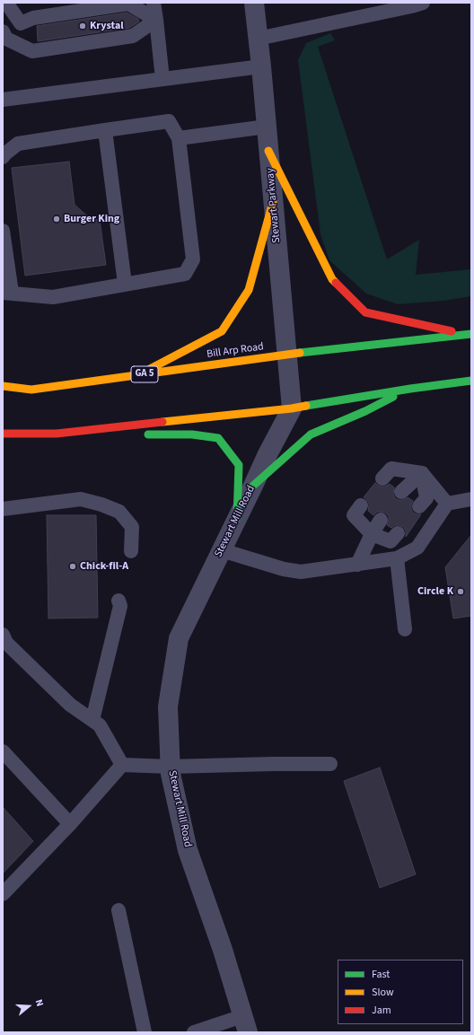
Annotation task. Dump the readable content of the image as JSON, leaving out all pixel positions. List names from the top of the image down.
{
  "streets": {
    "main road": ["Bill Arp Road", "GA 5"],
    "street": ["Stewart Parkway", "Stewart Mill Road"]
  },
  "crossings": [
    ["Stewart Parkway", "Bill Arp Road"],
    ["Stewart Parkway", "Stewart Mill Road"]
  ],
  "places": [
    "Krystal",
    "Burger King",
    "Chick-fil-A",
    "Circle K"
  ],
  "legend": ["Fast", "Slow", "Jam"],
  "north": "right"
}
